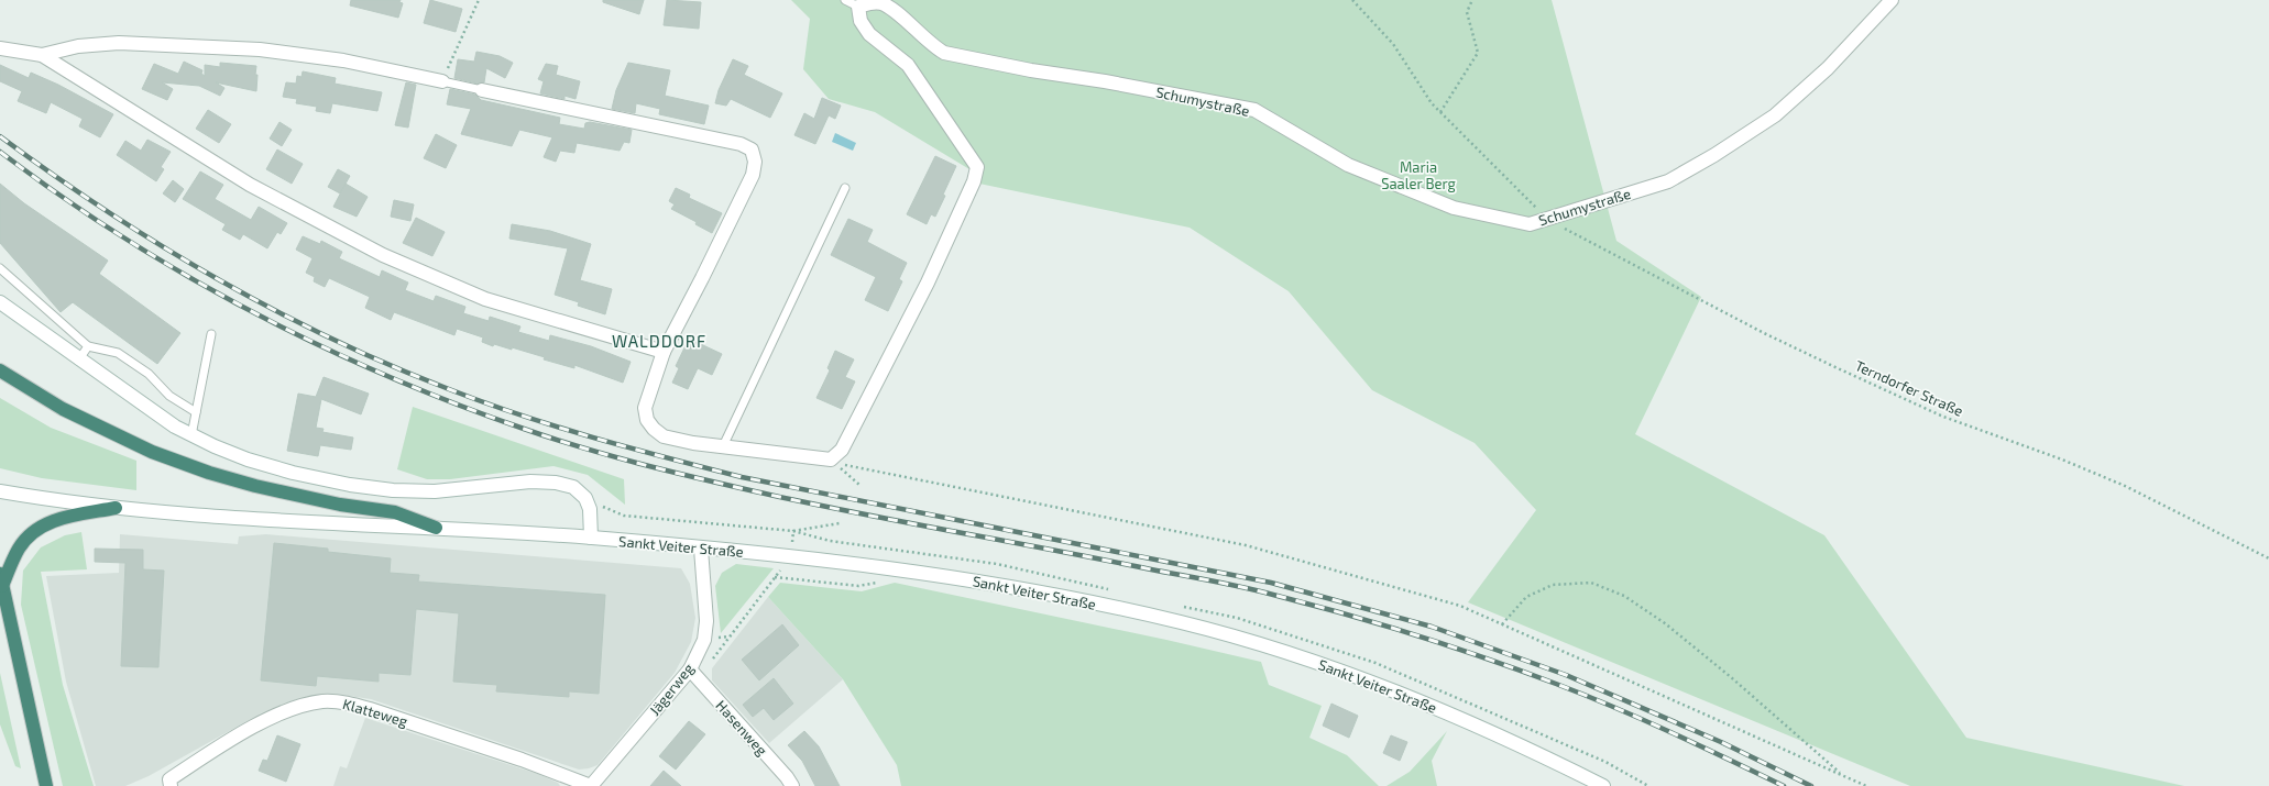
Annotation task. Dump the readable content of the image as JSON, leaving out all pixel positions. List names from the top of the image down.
{
  "streets": {
    "street": [
      "Schumystraße",
      "Sankt Veiter Straße",
      "Jägerweg",
      "Klatteweg",
      "Hasenweg"
    ],
    "path": ["Terndorfer Straße"]
  },
  "crossings": [
    ["Schumystraße", "Terndorfer Straße"],
    ["Sankt Veiter Straße", "Jägerweg"],
    ["Jägerweg", "Klatteweg"],
    ["Jägerweg", "Hasenweg"]
  ],
  "districts": ["WALDDORF"],
  "parks": ["Maria Saaler Berg"]
}
